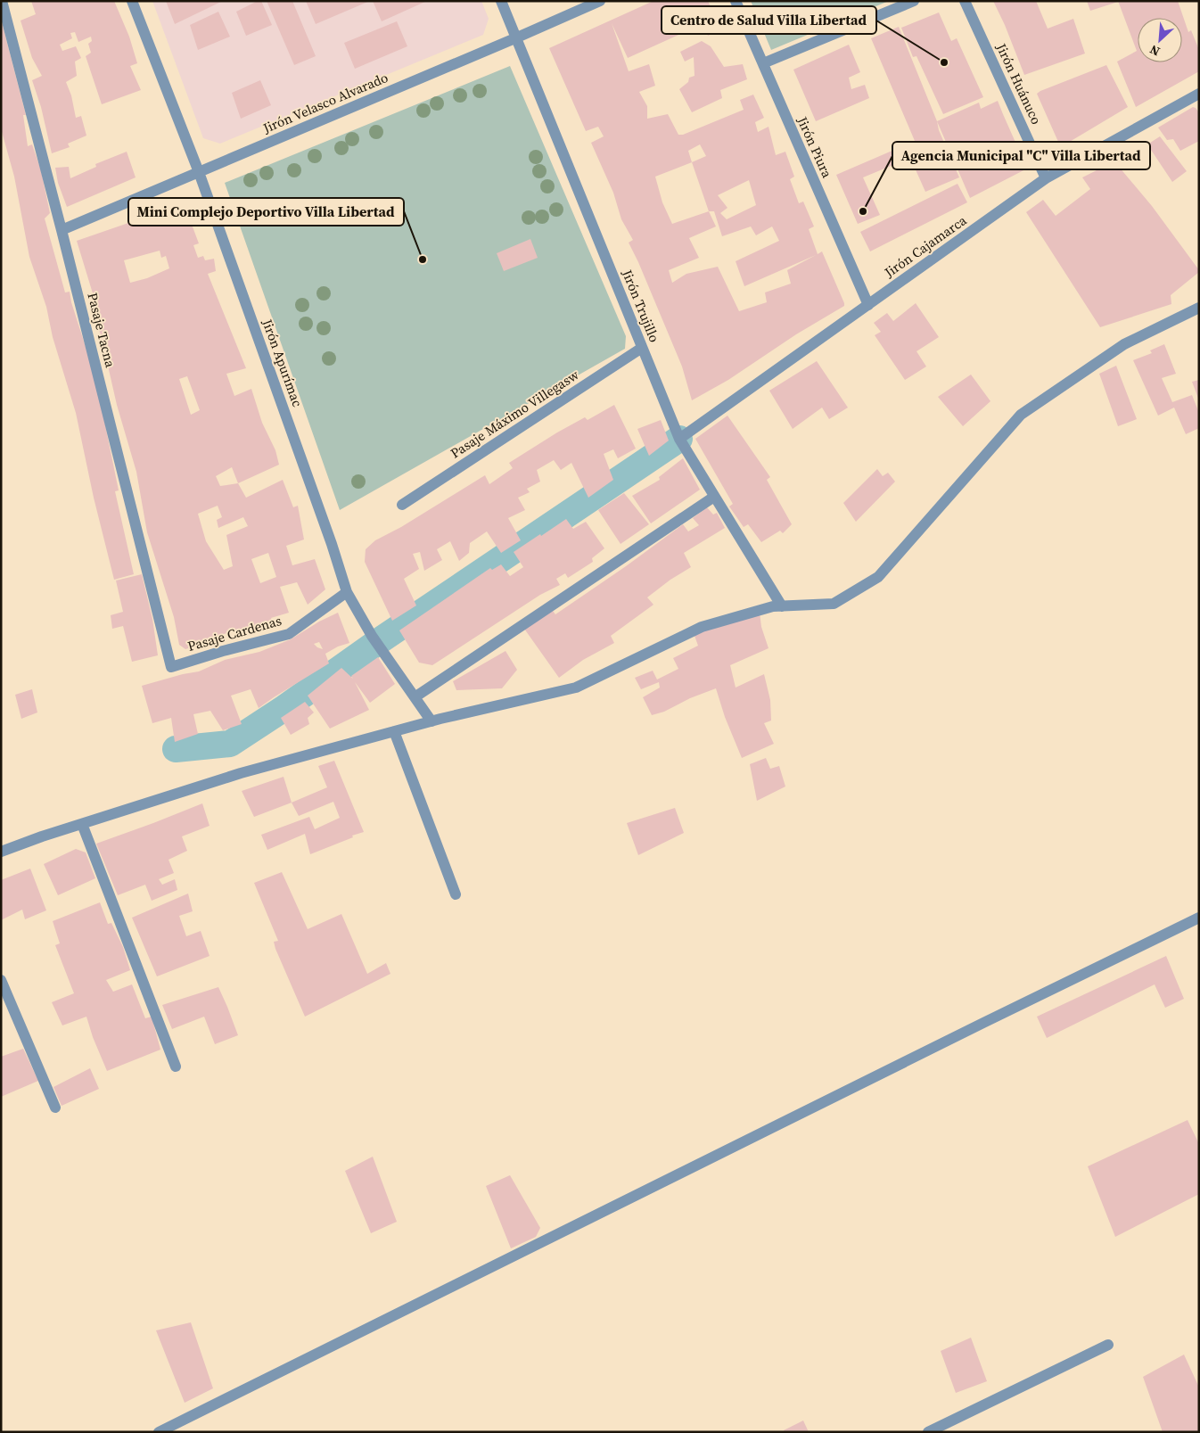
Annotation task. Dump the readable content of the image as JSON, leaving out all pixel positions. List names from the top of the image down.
{
  "streets": {
    "street": [
      "Jirón Huánuco",
      "Jirón Velasco Alvarado",
      "Jirón Piura",
      "Jirón Cajamarca",
      "Jirón Trujillo",
      "Pasaje Tacna",
      "Jirón Apurímac",
      "Pasaje Máximo Villegasw",
      "Pasaje Cardenas"
    ]
  },
  "crossings": [
    ["Jirón Huánuco", "Jirón Cajamarca"],
    ["Jirón Velasco Alvarado", "Jirón Trujillo"],
    ["Jirón Velasco Alvarado", "Pasaje Tacna"],
    ["Jirón Velasco Alvarado", "Jirón Apurímac"],
    ["Jirón Piura", "Jirón Cajamarca"],
    ["Jirón Cajamarca", "Jirón Trujillo"],
    ["Jirón Trujillo", "Pasaje Máximo Villegasw"],
    ["Pasaje Tacna", "Pasaje Cardenas"],
    ["Jirón Apurímac", "Pasaje Cardenas"]
  ],
  "places": ["Centro de Salud Villa Libertad", "Agencia Municipal \"C\" Villa Libertad", "Mini Complejo Deportivo Villa Libertad"],
  "north": "bottom left"
}
